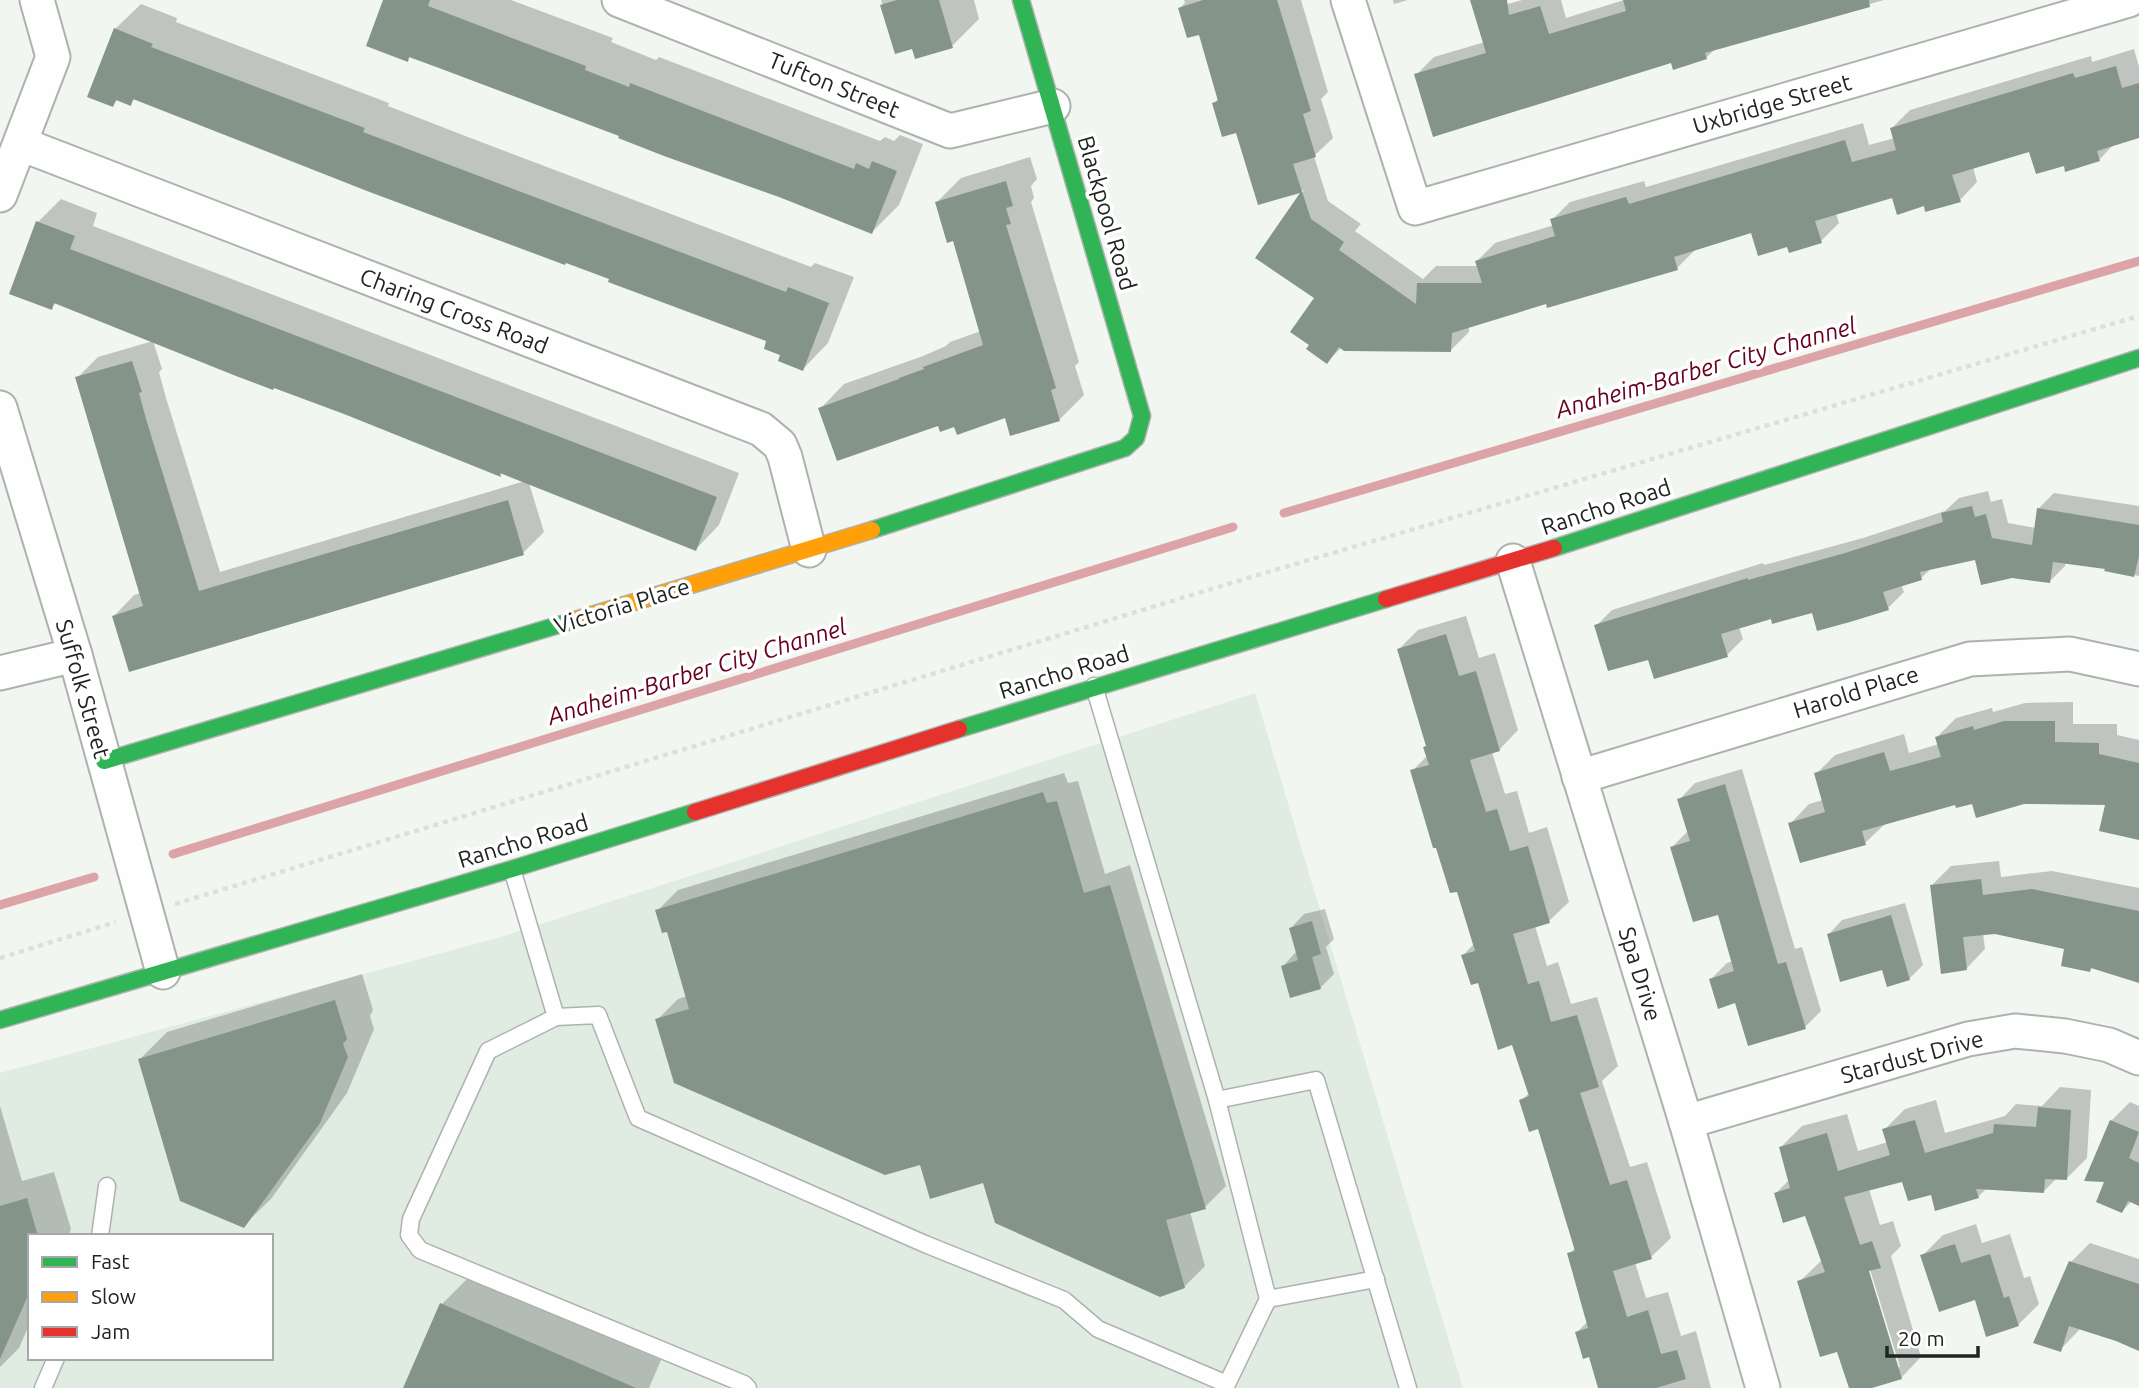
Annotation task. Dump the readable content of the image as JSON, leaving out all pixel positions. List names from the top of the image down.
{
  "streets": {
    "street": [
      "Tufton Street",
      "Uxbridge Street",
      "Blackpool Road",
      "Charing Cross Road",
      "Rancho Road",
      "Victoria Place",
      "Suffolk Street",
      "Harold Place",
      "Spa Drive",
      "Stardust Drive"
    ]
  },
  "crossings": [
    ["Tufton Street", "Blackpool Road"],
    ["Blackpool Road", "Victoria Place"],
    ["Charing Cross Road", "Victoria Place"],
    ["Rancho Road", "Suffolk Street"],
    ["Rancho Road", "Spa Drive"],
    ["Victoria Place", "Suffolk Street"],
    ["Harold Place", "Spa Drive"],
    ["Spa Drive", "Stardust Drive"]
  ],
  "water": ["Anaheim-Barber City Channel"],
  "legend": ["Fast", "Slow", "Jam"],
  "scale_bar": "20 m"
}
